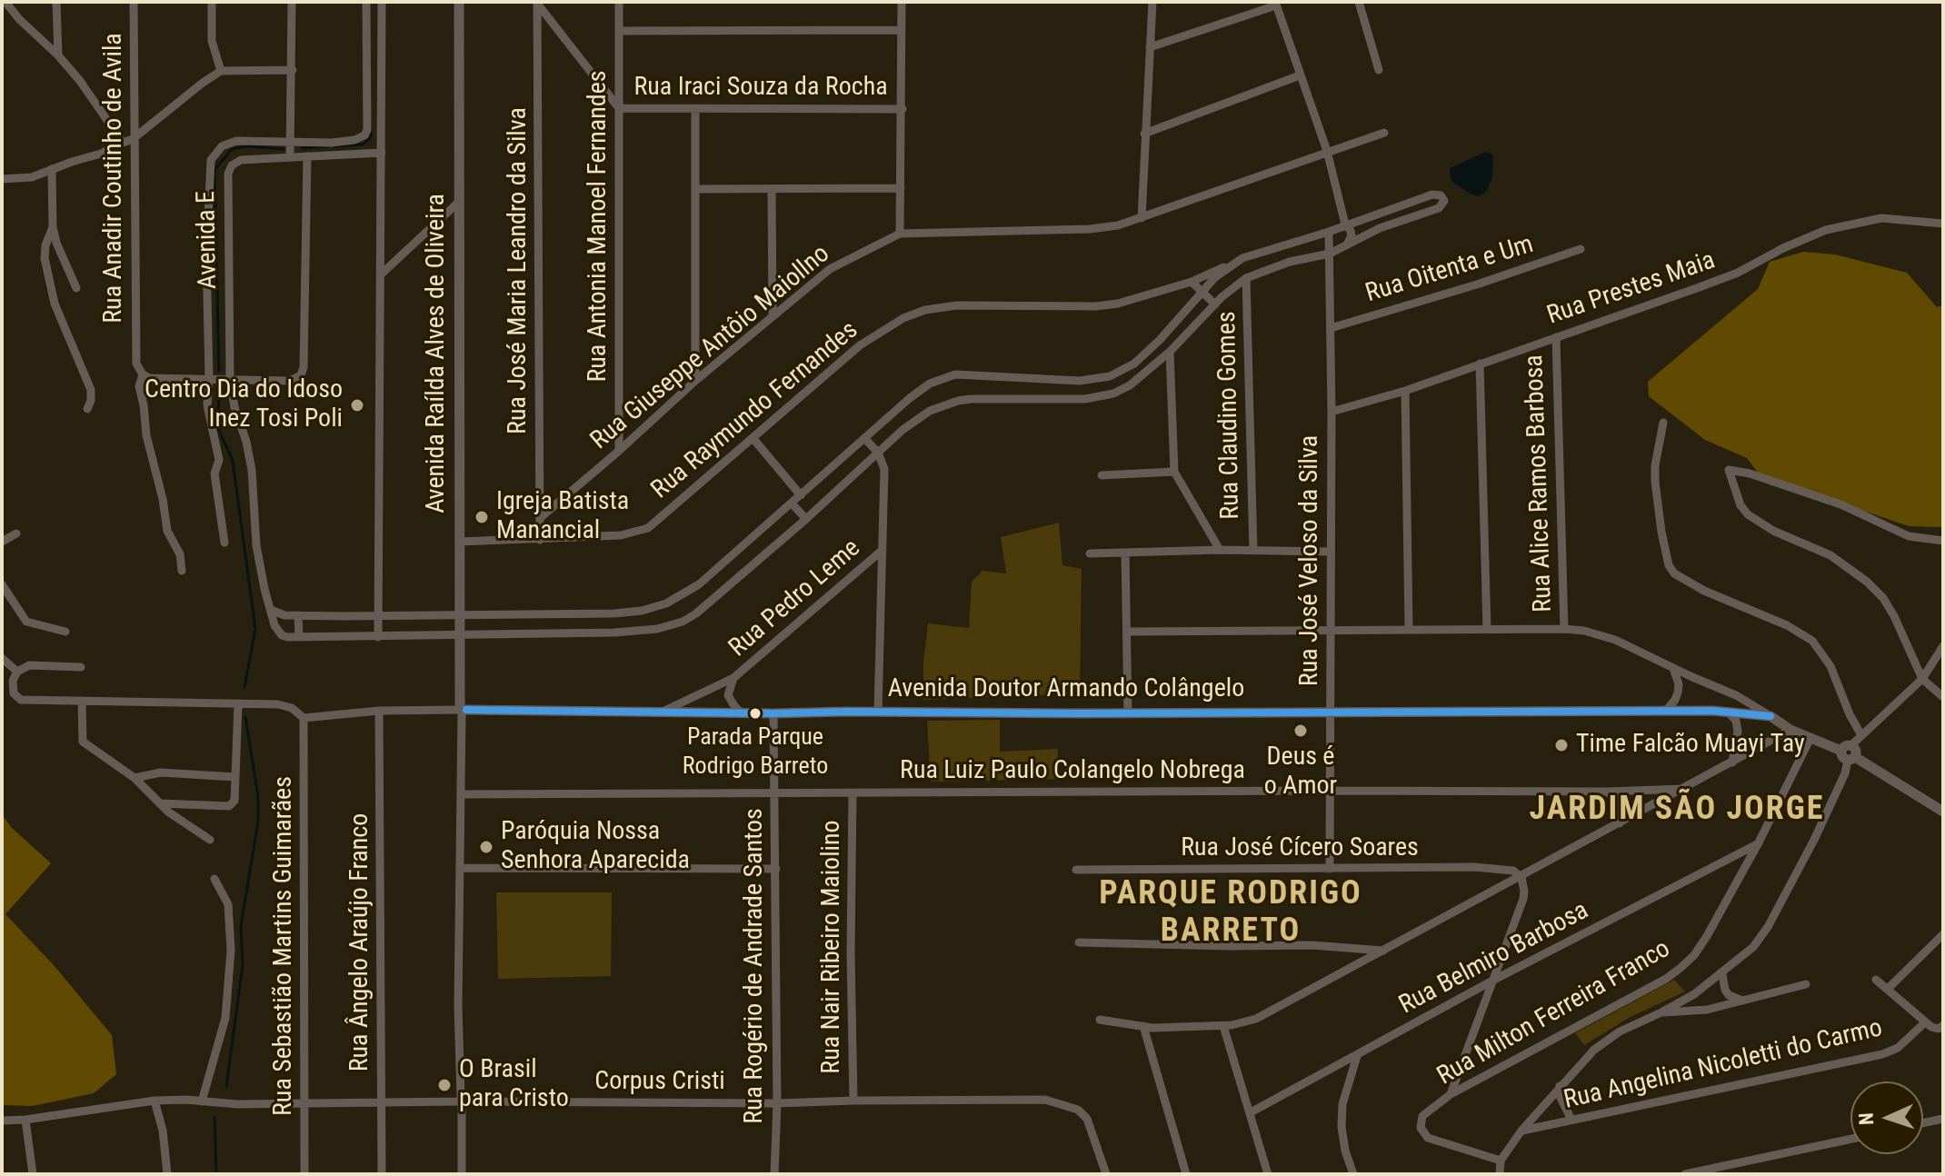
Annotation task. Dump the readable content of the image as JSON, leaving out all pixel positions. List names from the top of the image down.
{
  "streets": {
    "street": [
      "Rua Iraci Souza da Rocha",
      "Rua Anadir Coutinho de Avila",
      "Rua Antonia Manoel Fernandes",
      "Avenida E",
      "Rua Oitenta e Um",
      "Rua José Maria Leandro da Silva",
      "Rua Prestes Maia",
      "Rua Giuseppe Antôio Maiollno",
      "Avenida Raílda Alves de Oliveira",
      "Rua Raymundo Fernandes",
      "Rua Claudino Gomes",
      "Rua Alice Ramos Barbosa",
      "Rua José Veloso da Silva",
      "Rua Pedro Leme",
      "Avenida Doutor Armando Colângelo",
      "Rua Luiz Paulo Colangelo Nobrega",
      "Rua José Cícero Soares",
      "Rua Ângelo Araújo Franco",
      "Rua Sebastião Martins Guimarães",
      "Rua Nair Ribeiro Maiolino",
      "Rua Belmiro Barbosa",
      "Rua Rogério de Andrade Santos",
      "Rua Milton Ferreira Franco",
      "Rua Angelina Nicoletti do Carmo",
      "Corpus Cristi"
    ]
  },
  "crossings": [
    ["Rua Iraci Souza da Rocha", "Rua Antonia Manoel Fernandes"],
    ["Rua Antonia Manoel Fernandes", "Rua Giuseppe Antôio Maiollno"],
    ["Rua Oitenta e Um", "Rua José Veloso da Silva"],
    ["Rua José Maria Leandro da Silva", "Rua Giuseppe Antôio Maiollno"],
    ["Rua José Maria Leandro da Silva", "Rua Raymundo Fernandes"],
    ["Rua Prestes Maia", "Rua Alice Ramos Barbosa"],
    ["Rua Prestes Maia", "Rua José Veloso da Silva"],
    ["Avenida Raílda Alves de Oliveira", "Rua Raymundo Fernandes"],
    ["Avenida Raílda Alves de Oliveira", "Avenida Doutor Armando Colângelo"],
    ["Avenida Raílda Alves de Oliveira", "Rua Luiz Paulo Colangelo Nobrega"],
    ["Avenida Raílda Alves de Oliveira", "Corpus Cristi"],
    ["Rua José Veloso da Silva", "Avenida Doutor Armando Colângelo"],
    ["Rua José Veloso da Silva", "Rua Luiz Paulo Colangelo Nobrega"],
    ["Rua José Veloso da Silva", "Rua José Cícero Soares"],
    ["Rua Pedro Leme", "Avenida Doutor Armando Colângelo"],
    ["Avenida Doutor Armando Colângelo", "Rua Ângelo Araújo Franco"],
    ["Avenida Doutor Armando Colângelo", "Rua Sebastião Martins Guimarães"],
    ["Avenida Doutor Armando Colângelo", "Rua Rogério de Andrade Santos"],
    ["Rua Luiz Paulo Colangelo Nobrega", "Rua Nair Ribeiro Maiolino"],
    ["Rua Luiz Paulo Colangelo Nobrega", "Rua Rogério de Andrade Santos"],
    ["Rua Ângelo Araújo Franco", "Corpus Cristi"],
    ["Rua Sebastião Martins Guimarães", "Corpus Cristi"],
    ["Rua Nair Ribeiro Maiolino", "Corpus Cristi"],
    ["Rua Belmiro Barbosa", "Rua Milton Ferreira Franco"],
    ["Rua Rogério de Andrade Santos", "Corpus Cristi"]
  ],
  "districts": ["JARDIM SÃO JORGE", "PARQUE RODRIGO BARRETO"],
  "places": [
    "Centro Dia do Idoso Inez Tosi Poli",
    "Igreja Batista Manancial",
    "Parada Parque Rodrigo Barreto",
    "Deus é o Amor",
    "Time Falcão Muayi Tay",
    "Paróquia Nossa Senhora Aparecida",
    "O Brasil para Cristo"
  ],
  "north": "left"
}
